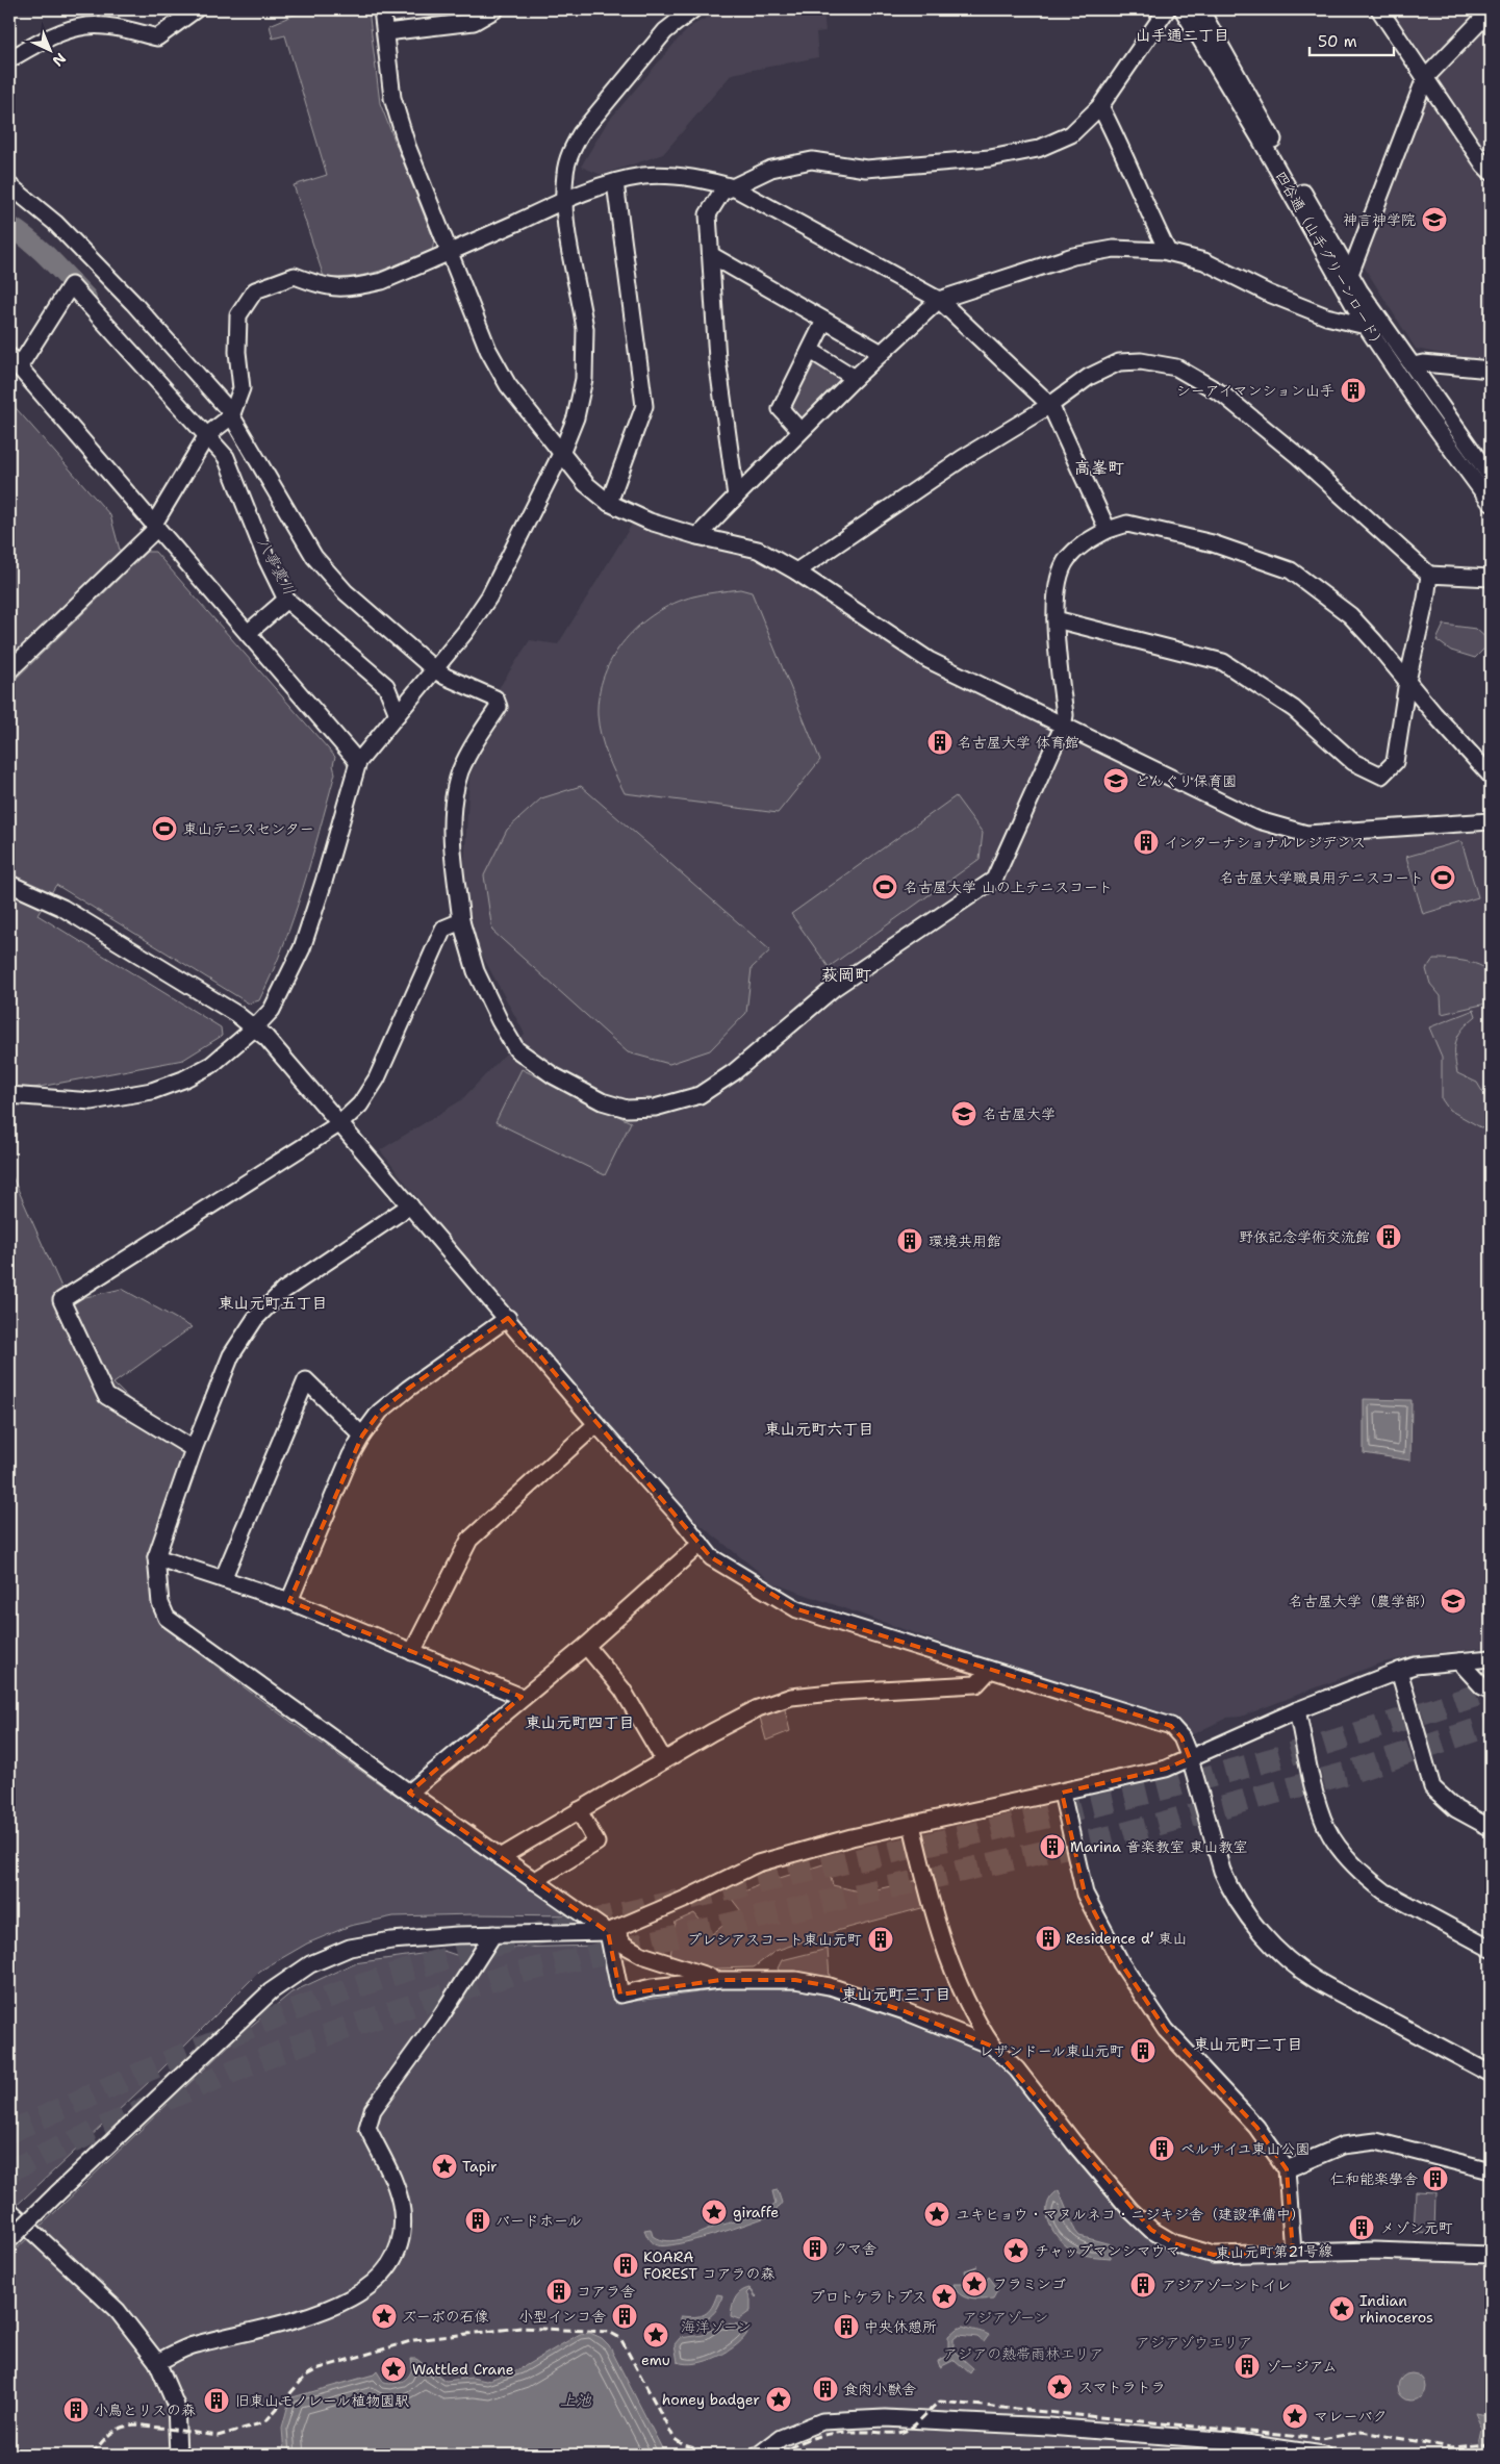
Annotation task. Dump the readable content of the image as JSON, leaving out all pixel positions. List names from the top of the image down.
{
  "streets": {
    "street": ["四谷通（山手グリーンロード）", "東山元町第21号線"]
  },
  "districts": [
    "山手通二丁目",
    "高峯町",
    "萩岡町",
    "東山元町五丁目",
    "東山元町六丁目",
    "東山元町四丁目",
    "東山元町三丁目",
    "東山元町二丁目"
  ],
  "water": ["八事裏川", "上池"],
  "parks": [
    "アジアゾーン",
    "海洋ゾーン",
    "アジアゾウエリア",
    "アジアの熱帯雨林エリア"
  ],
  "places": {
    "school or university": [
      "神言神学院",
      "どんぐり保育園",
      "名古屋大学",
      "名古屋大学（農学部）"
    ],
    "building": [
      "シーアイマンション山手",
      "名古屋大学 体育館",
      "インターナショナルレジデンス",
      "野依記念学術交流館",
      "環境共用館",
      "Marina 音楽教室 東山教室",
      "Residence d’ 東山",
      "プレシアスコート東山元町",
      "レザンドール東山元町",
      "ベルサイユ東山公園",
      "仁和能楽學舎",
      "バードホール",
      "メゾン元町",
      "クマ舎",
      "KOARA FOREST コアラの森",
      "アジアゾーントイレ",
      "コアラ舎",
      "小型インコ舎",
      "中央休憩所",
      "ゾージアム",
      "食肉小獣舎",
      "旧東山モノレール植物園駅",
      "小鳥とリスの森"
    ],
    "sports": ["東山テニスセンター", "名古屋大学職員用テニスコート", "名古屋大学 山の上テニスコート"],
    "place": [
      "Tapir",
      "giraffe",
      "ユキヒョウ・マヌルネコ・ニジキジ舎（建設準備中）",
      "チャップマンシマウマ",
      "フラミンゴ",
      "プロトケラトプス",
      "Indian rhinoceros",
      "ズーボの石像",
      "emu",
      "Wattled Crane",
      "スマトラトラ",
      "honey badger",
      "マレーバク"
    ]
  },
  "scale_bar": "50 m",
  "north": "bottom right"
}
